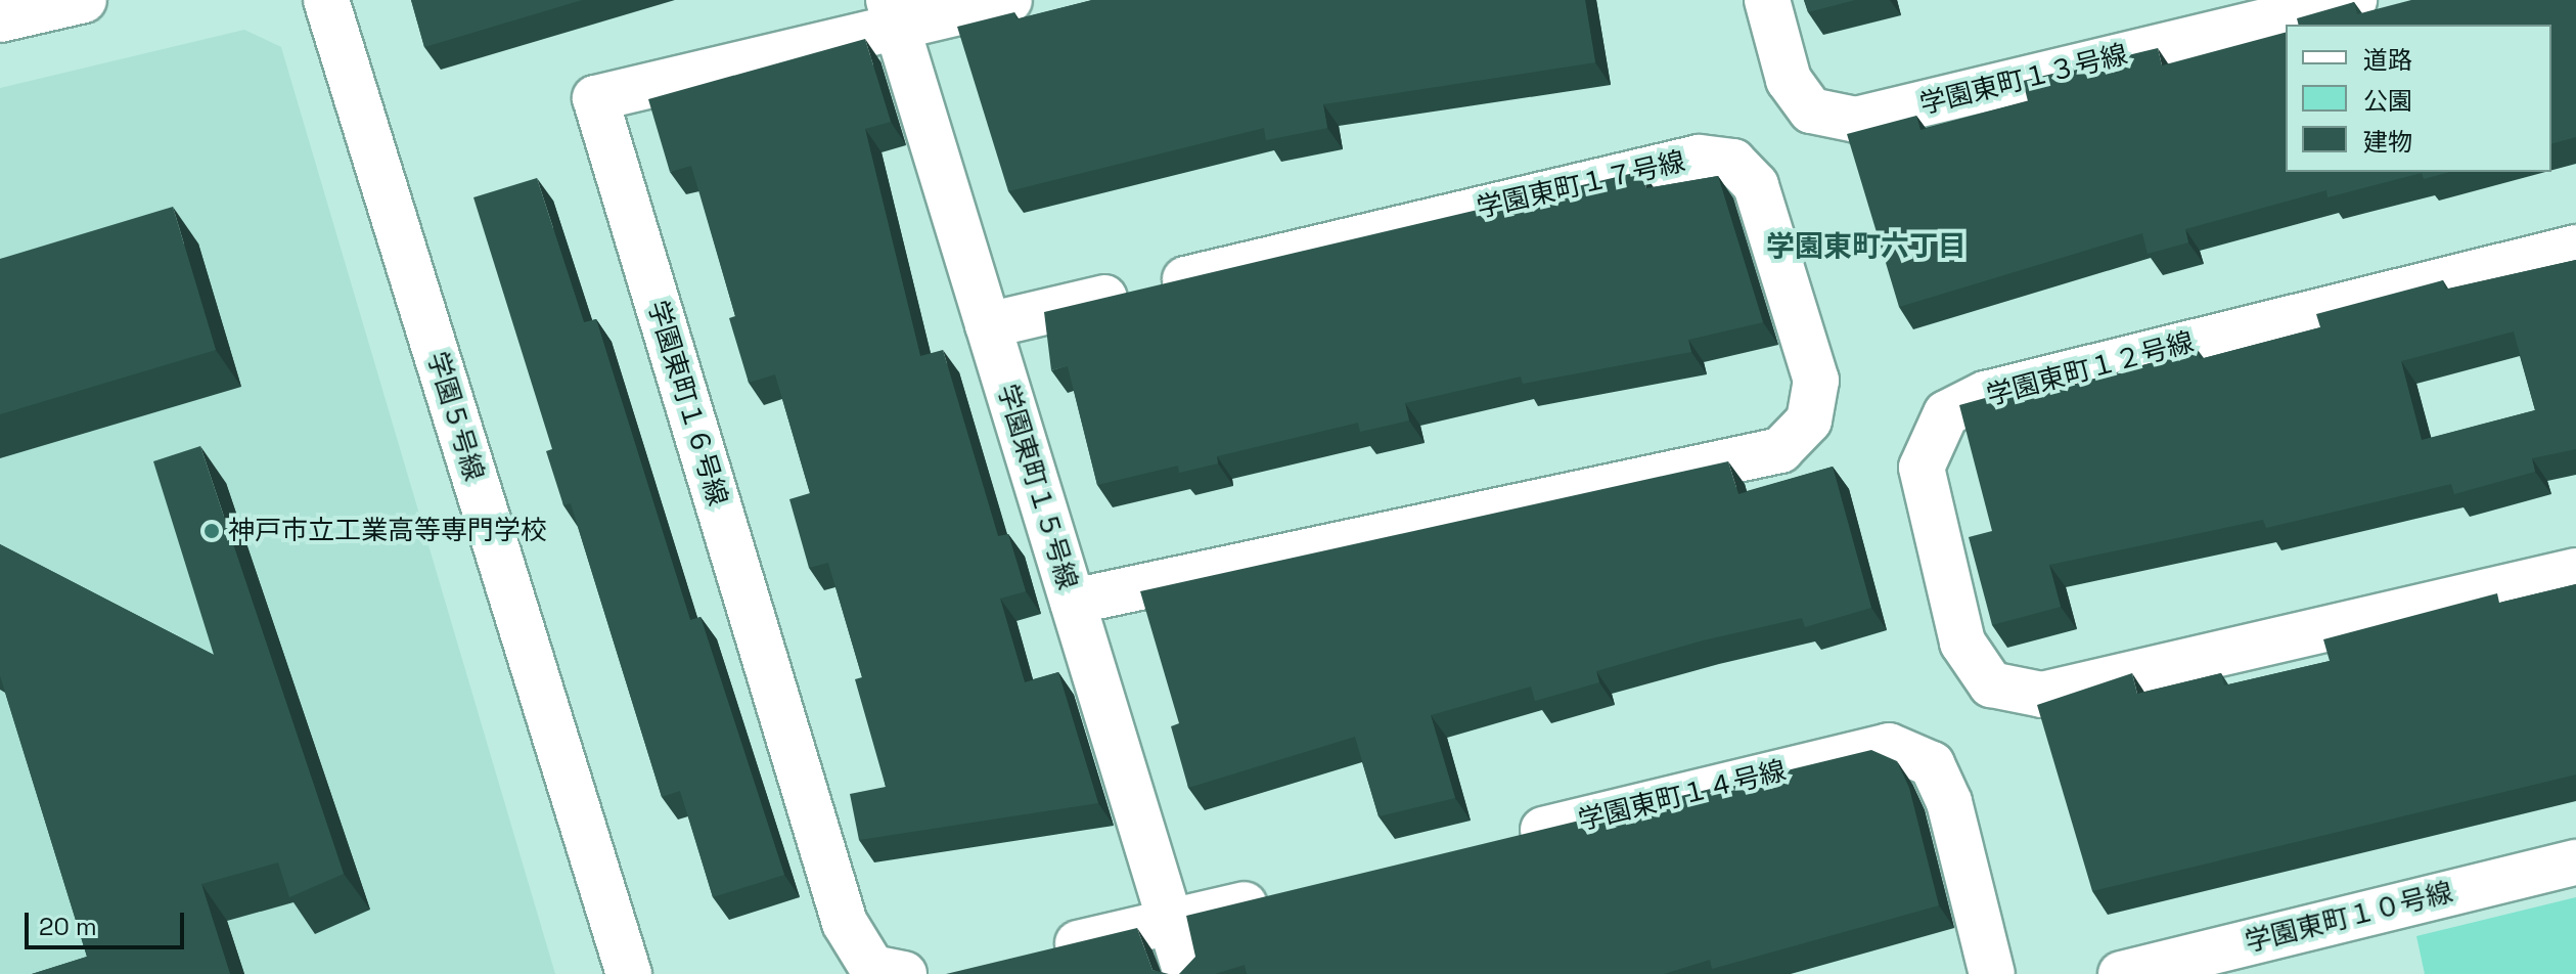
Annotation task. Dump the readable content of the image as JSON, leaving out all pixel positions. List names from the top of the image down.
{
  "streets": {
    "street": [
      "学園東町１３号線",
      "学園東町１７号線",
      "学園東町１２号線",
      "学園東町１６号線",
      "学園５号線",
      "学園東町１５号線",
      "学園東町１４号線",
      "学園東町１０号線"
    ]
  },
  "crossings": [
    ["学園東町１７号線", "学園東町１５号線"],
    ["学園東町１６号線", "学園東町１５号線"]
  ],
  "districts": ["学園東町六丁目"],
  "places": ["神戸市立工業高等専門学校"],
  "legend": ["道路", "公園", "建物"],
  "scale_bar": "20 m"
}
